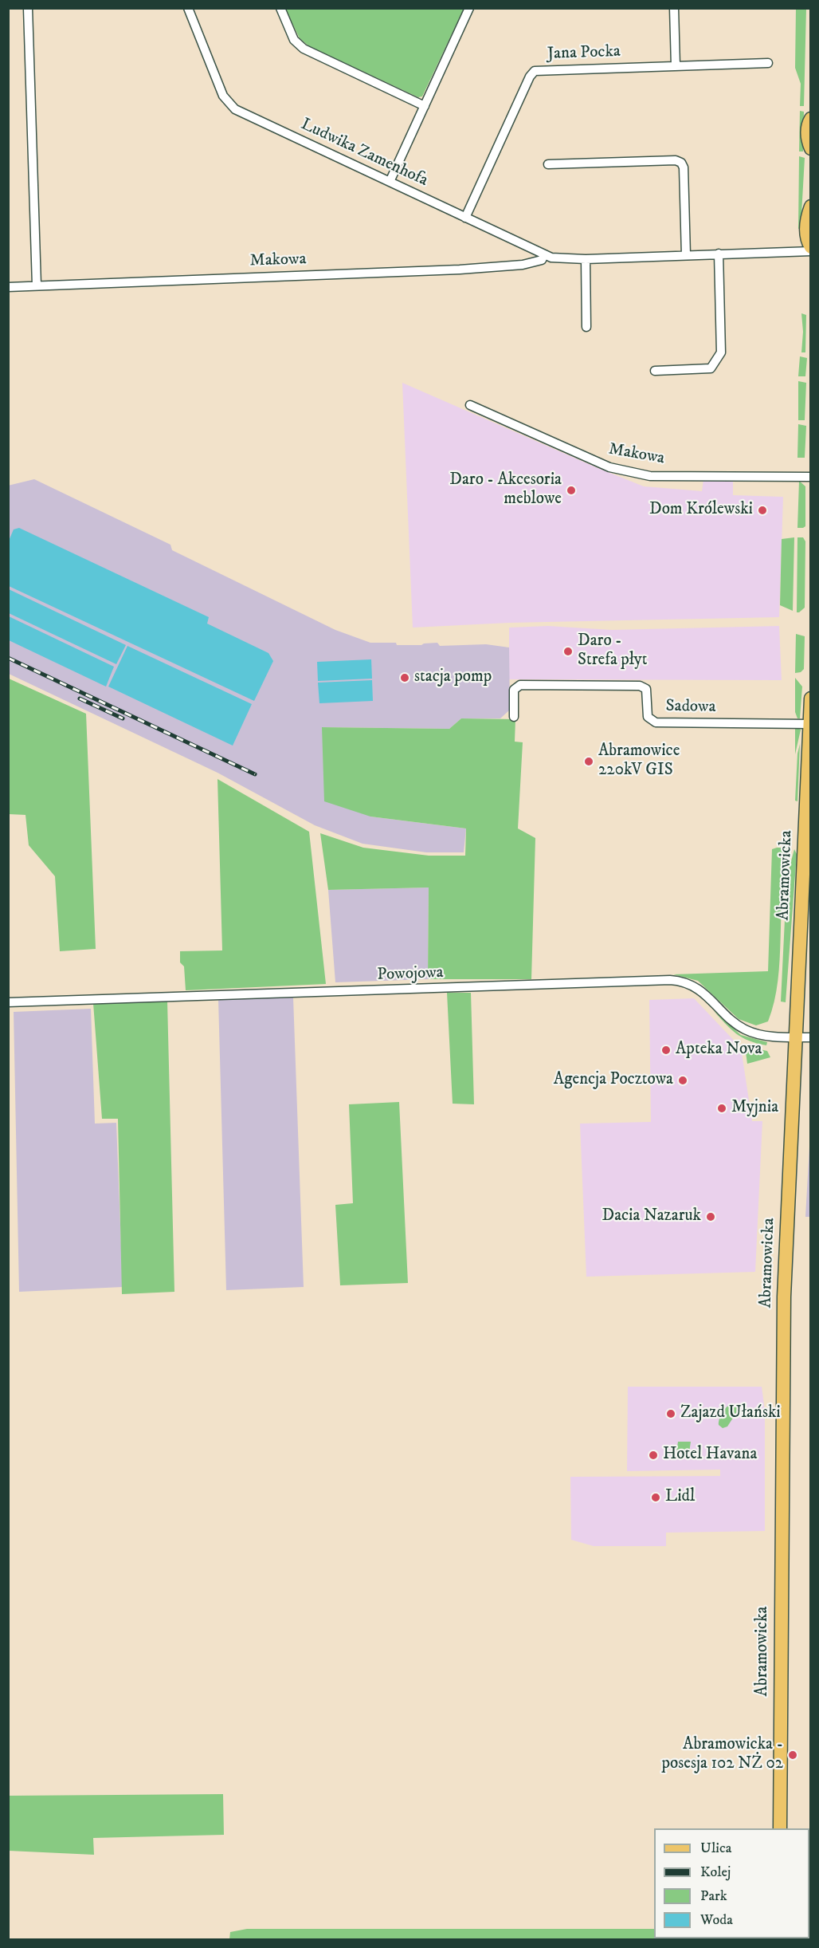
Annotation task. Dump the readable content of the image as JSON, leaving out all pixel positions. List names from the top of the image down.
{
  "streets": {
    "main road": ["Abramowicka"],
    "street": [
      "Jana Pocka",
      "Ludwika Zamenhofa",
      "Makowa",
      "Sadowa",
      "Powojowa"
    ]
  },
  "crossings": [
    ["Jana Pocka", "Ludwika Zamenhofa"],
    ["Ludwika Zamenhofa", "Makowa"],
    ["Sadowa", "Abramowicka"],
    ["Abramowicka", "Powojowa"]
  ],
  "places": [
    "Daro - Akcesoria meblowe",
    "Dom Królewski",
    "Daro - Strefa płyt",
    "stacja pomp",
    "Abramowice 220kV GIS",
    "Apteka Nova",
    "Agencja Pocztowa",
    "Myjnia",
    "Dacia Nazaruk",
    "Zajazd Ułański",
    "Hotel Havana",
    "Lidl",
    "Abramowicka - posesja 102 NŻ 02"
  ],
  "legend": [
    "Ulica",
    "Kolej",
    "Park",
    "Woda"
  ]
}
